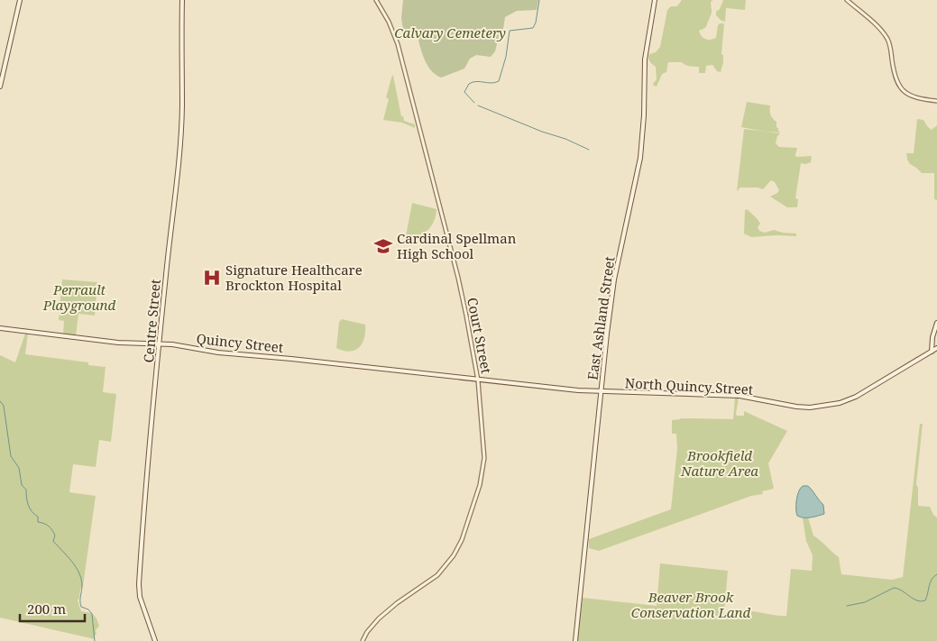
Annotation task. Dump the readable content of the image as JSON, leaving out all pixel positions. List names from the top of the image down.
{
  "streets": {
    "main road": [
      "East Ashland Street",
      "Centre Street",
      "Quincy Street",
      "North Quincy Street"
    ],
    "street": ["Court Street"]
  },
  "crossings": [
    ["East Ashland Street", "North Quincy Street"],
    ["Centre Street", "Quincy Street"],
    ["Court Street", "Quincy Street"],
    ["Court Street", "North Quincy Street"],
    ["Quincy Street", "North Quincy Street"]
  ],
  "parks": [
    "Calvary Cemetery",
    "Perrault Playground",
    "Brookfield Nature Area",
    "Beaver Brook Conservation Land"
  ],
  "places": {
    "school or university": ["Cardinal Spellman High School"],
    "hospital": ["Signature Healthcare Brockton Hospital"]
  },
  "scale_bar": "200 m"
}
